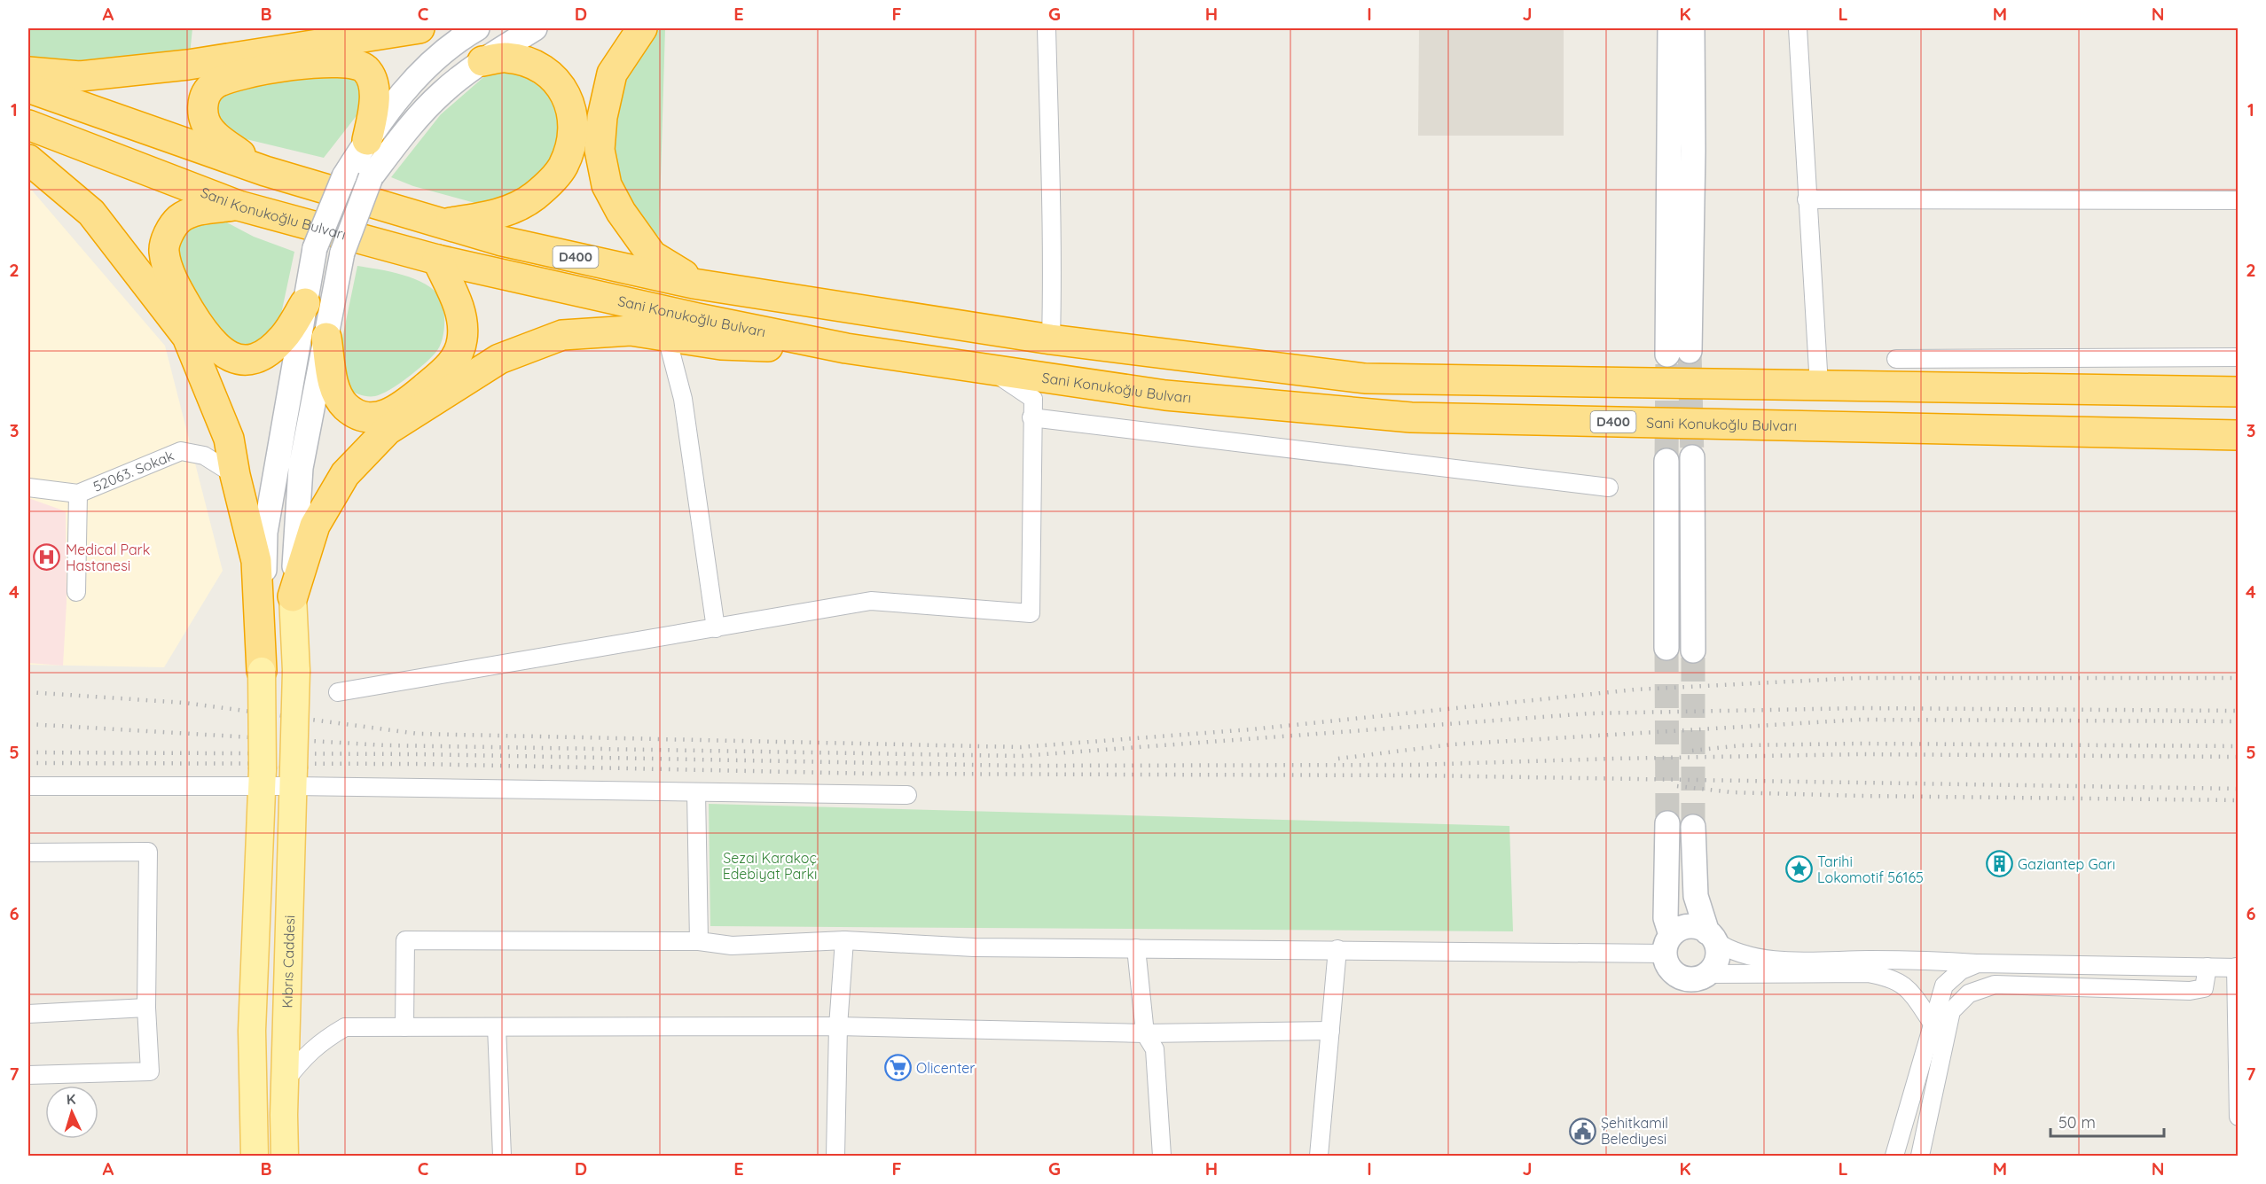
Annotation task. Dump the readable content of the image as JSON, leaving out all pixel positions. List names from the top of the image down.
{
  "streets": {
    "highway": ["Sani Konukoğlu Bulvarı", "D400"],
    "main road": ["Kıbrıs Caddesi"],
    "street": ["52063. Sokak"]
  },
  "parks": ["Sezai Karakoç Edebiyat Parkı"],
  "places": {
    "hospital": ["Medical Park Hastanesi"],
    "building": ["Gaziantep Garı"],
    "place": ["Tarihi Lokomotif 56165"],
    "supermarket": ["Olicenter"],
    "public building": ["Şehitkamil Belediyesi"]
  },
  "scale_bar": "50 m",
  "north": "top",
  "grid": {
    "columns": [
      "A",
      "B",
      "C",
      "D",
      "E",
      "F",
      "G",
      "H",
      "I",
      "J",
      "K",
      "L",
      "M",
      "N"
    ],
    "rows": [
      "1",
      "2",
      "3",
      "4",
      "5",
      "6",
      "7"
    ]
  }
}
